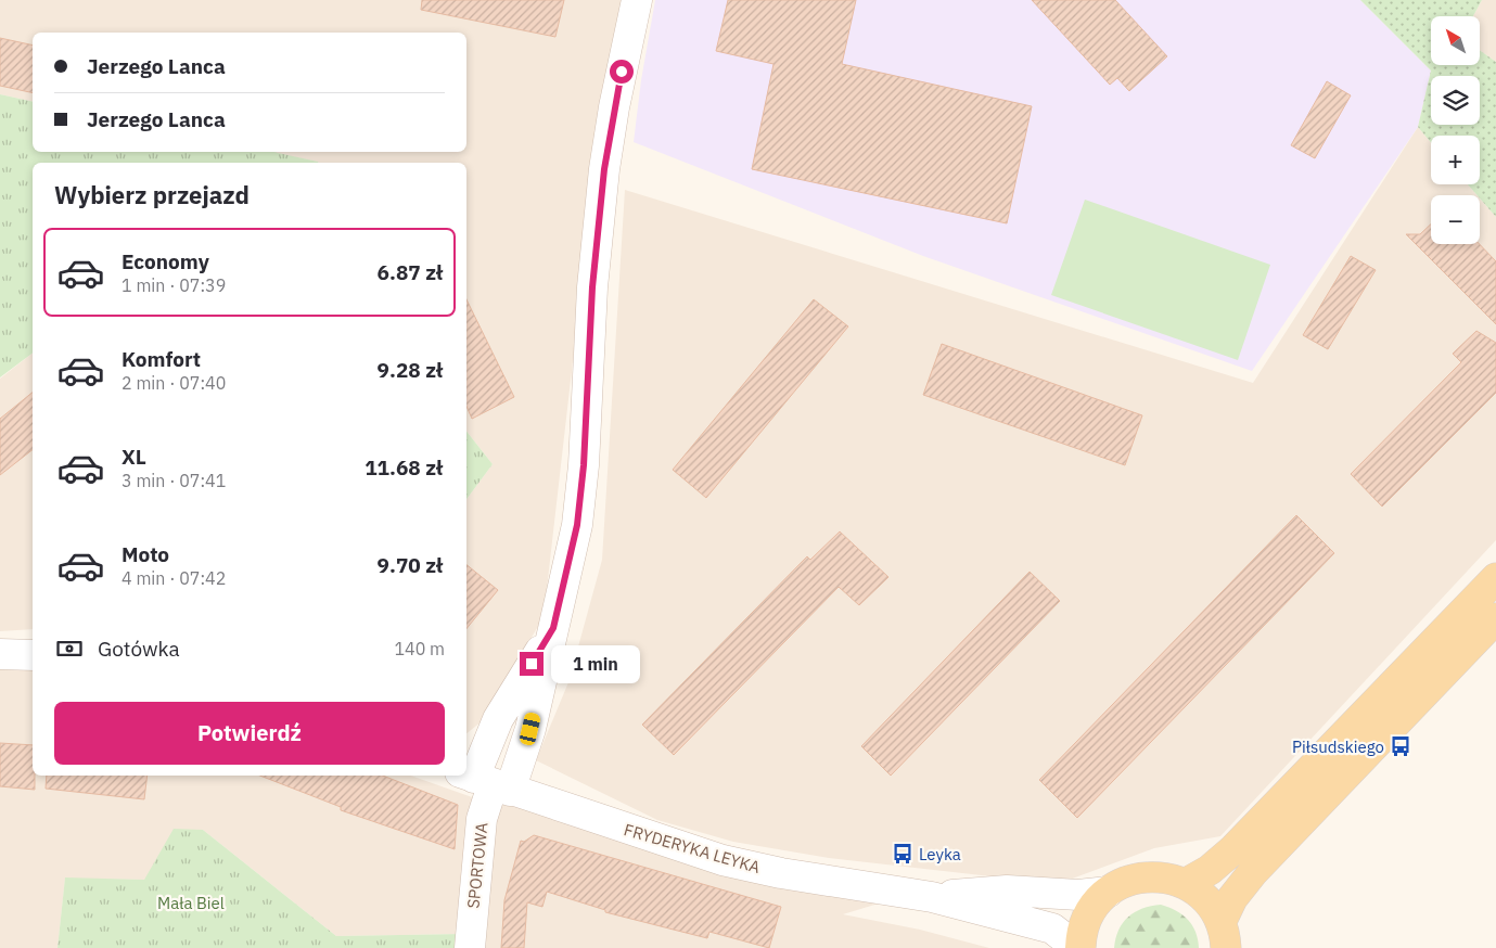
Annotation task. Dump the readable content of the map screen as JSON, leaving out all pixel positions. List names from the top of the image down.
{
  "streets": {
    "street": ["FRYDERYKA LEYKA", "SPORTOWA"]
  },
  "crossings": [
    ["FRYDERYKA LEYKA", "SPORTOWA"]
  ],
  "parks": ["Mała Biel"],
  "places": {
    "bus stop": ["Piłsudskiego", "Leyka"]
  },
  "north": "top left",
  "page": {
    "map_buttons": ["+", "−"],
    "banner": ["Jerzego Lanca", "Jerzego Lanca"],
    "heading": "Wybierz przejazd",
    "list": [
      {
        "name": "Economy",
        "note": "1 min · 07:39",
        "value": "6.87 zł"
      },
      {
        "name": "Komfort",
        "note": "2 min · 07:40",
        "value": "9.28 zł"
      },
      {
        "name": "XL",
        "note": "3 min · 07:41",
        "value": "11.68 zł"
      },
      {
        "name": "Moto",
        "note": "4 min · 07:42",
        "value": "9.70 zł"
      }
    ],
    "pay": ["Gotówka", "140 m"],
    "bubble": "1 min",
    "buttons": "Potwierdź"
  }
}
